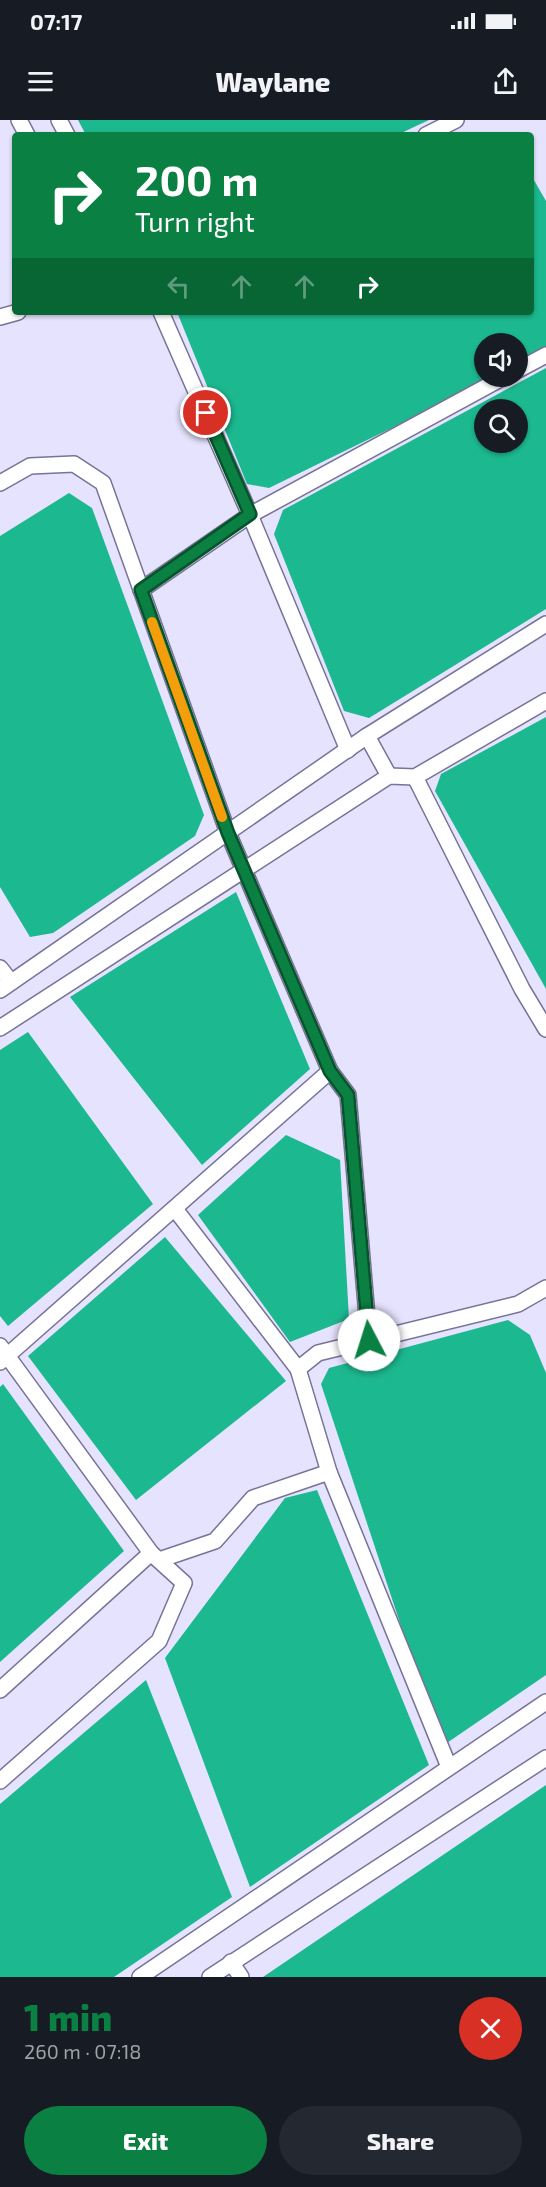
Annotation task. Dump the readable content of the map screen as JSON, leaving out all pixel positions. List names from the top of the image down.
{
  "page": {
    "status": "07:17",
    "header": "Waylane",
    "turn": ["200 m", "Turn right"],
    "heading": ["1 min", "260 m · 07:18"],
    "buttons": ["Exit", "Share"]
  }
}
